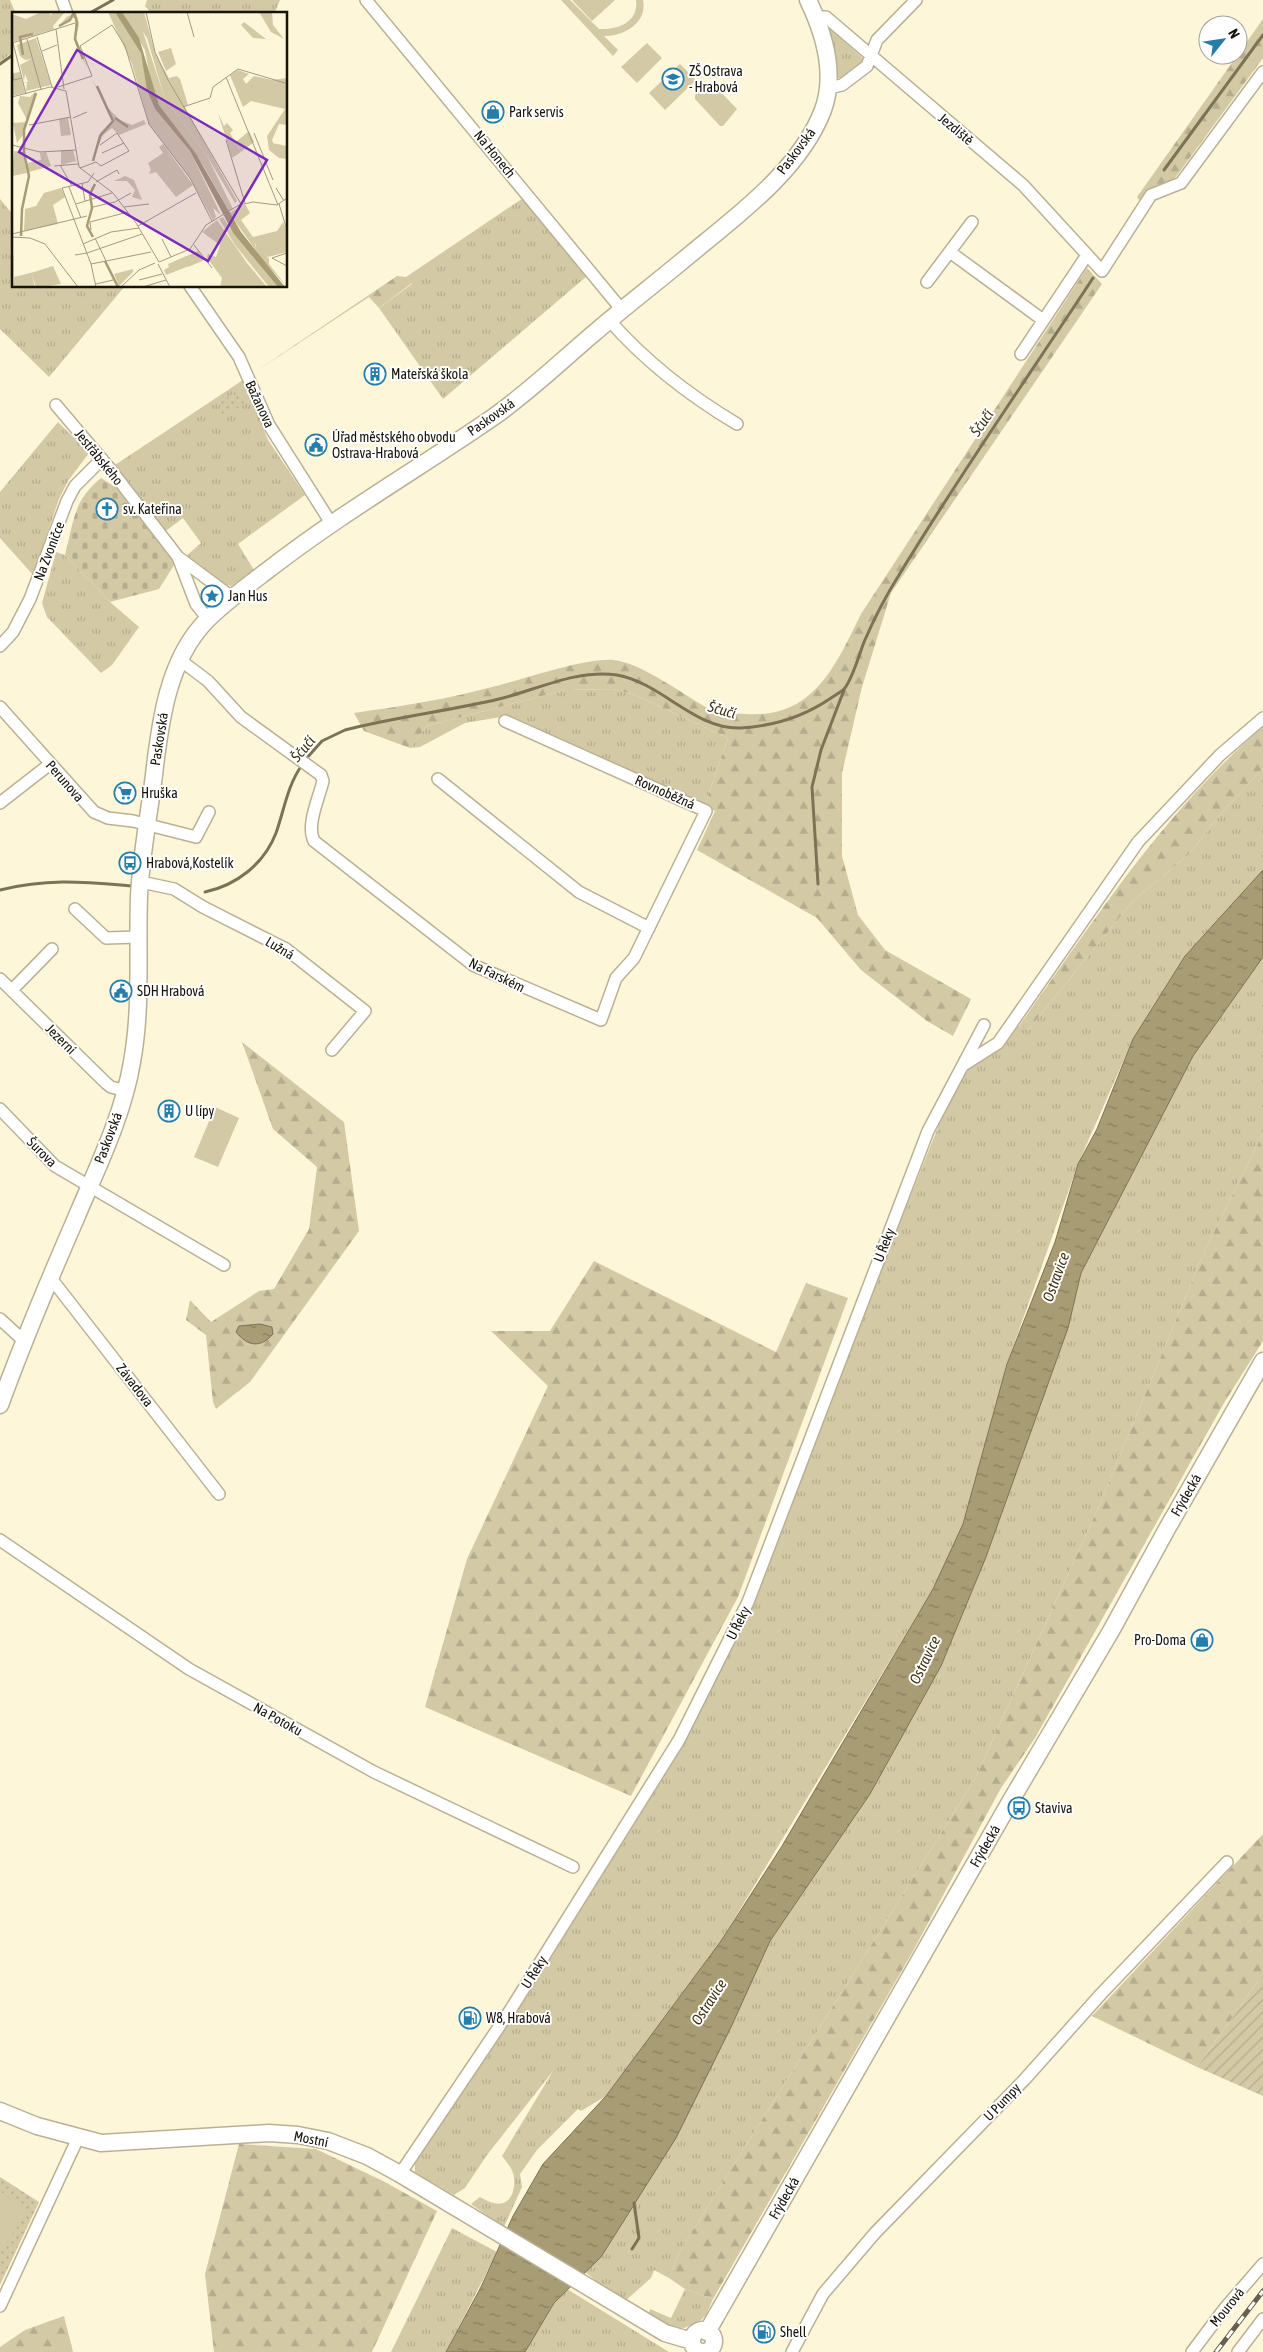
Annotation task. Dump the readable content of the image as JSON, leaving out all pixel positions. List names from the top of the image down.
{
  "streets": {
    "main road": ["Paskovská", "Frýdecká", "Mostní"],
    "street": [
      "Jezdiště",
      "Na Honech",
      "Bažanova",
      "Jestřábského",
      "Na Zvoničce",
      "Perunova",
      "Rovnoběžná",
      "Lužná",
      "Na Farském",
      "Jezerní",
      "Šurova",
      "U Řeky",
      "Závadova",
      "Na Potoku",
      "U Pumpy",
      "Mourová"
    ]
  },
  "crossings": [
    ["Jezdiště", "Paskovská"],
    ["Paskovská", "Na Honech"],
    ["Paskovská", "Bažanova"],
    ["Paskovská", "Jestřábského"],
    ["Paskovská", "Perunova"],
    ["Paskovská", "Lužná"],
    ["Paskovská", "Na Farském"],
    ["Paskovská", "Jezerní"],
    ["Paskovská", "Šurova"],
    ["Paskovská", "Závadova"],
    ["Jestřábského", "Na Zvoničce"],
    ["Rovnoběžná", "Na Farském"],
    ["U Řeky", "Mostní"],
    ["Frýdecká", "Mostní"]
  ],
  "water": ["Ščučí", "Ostravice"],
  "places": {
    "school or university": ["ZŠ Ostrava - Hrabová"],
    "shop": ["Park servis", "Pro-Doma"],
    "building": ["Mateřská škola", "U lípy"],
    "public building": ["Úřad městského obvodu Ostrava-Hrabová", "SDH Hrabová"],
    "church": ["sv. Kateřina"],
    "place": ["Jan Hus"],
    "supermarket": ["Hruška"],
    "bus stop": ["Hrabová,Kostelík", "Staviva"],
    "fuel station": ["W8, Hrabová", "Shell"]
  },
  "north": "top right"
}
